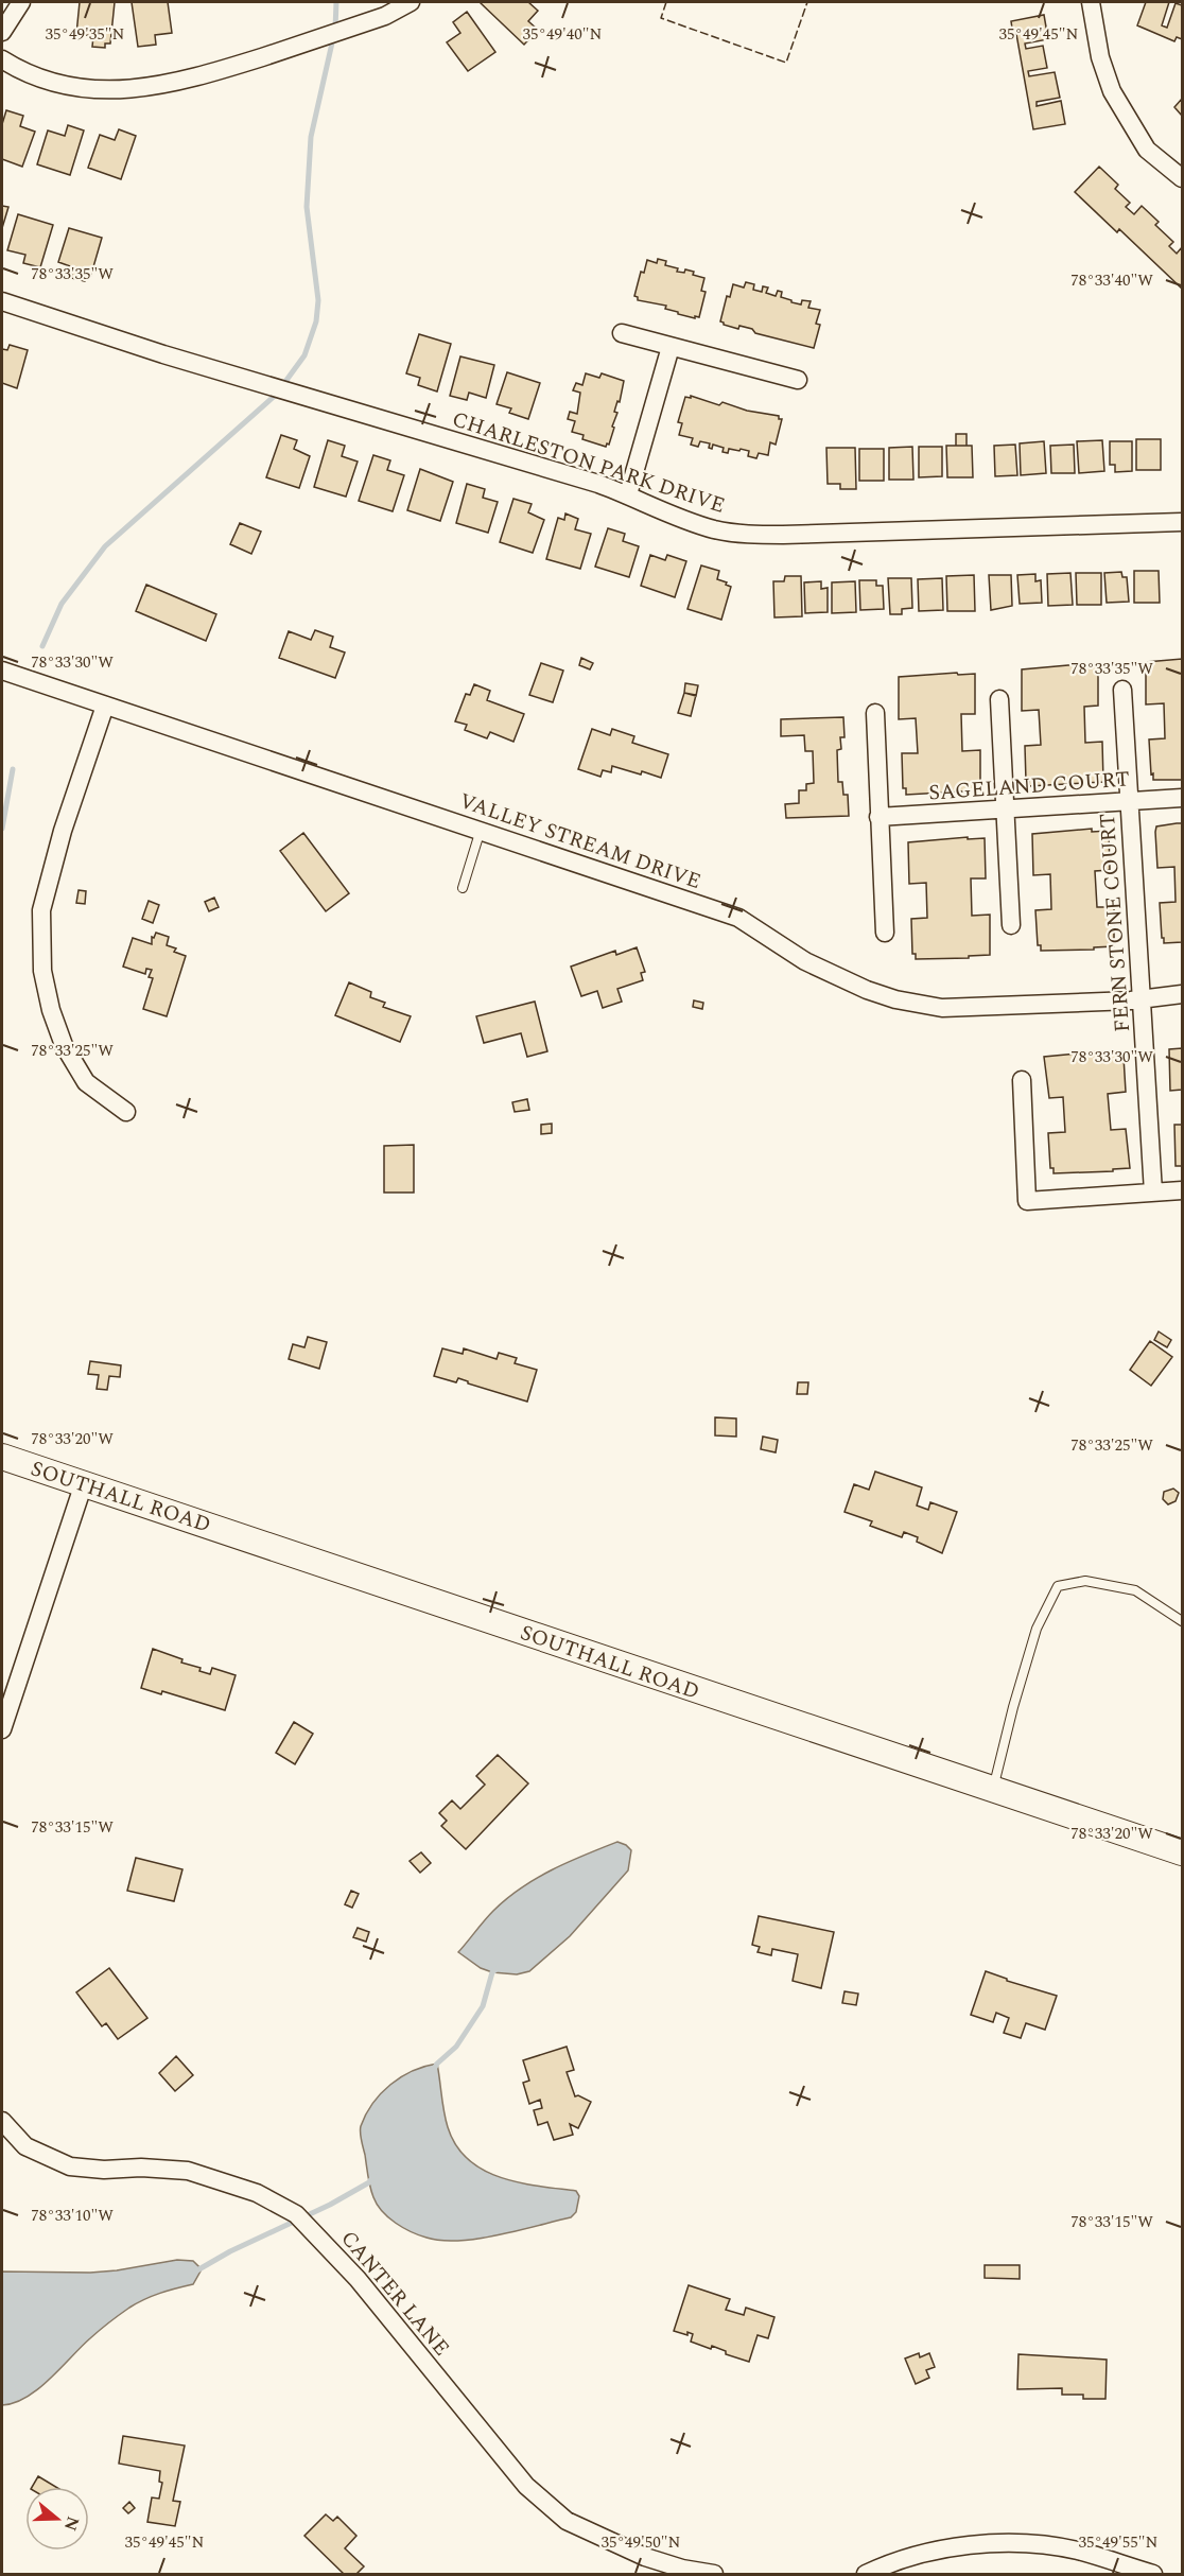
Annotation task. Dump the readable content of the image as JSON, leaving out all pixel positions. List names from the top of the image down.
{
  "streets": {
    "street": [
      "CHARLESTON PARK DRIVE",
      "SAGELAND COURT",
      "VALLEY STREAM DRIVE",
      "FERN STONE COURT",
      "SOUTHALL ROAD",
      "CANTER LANE"
    ]
  },
  "crossings": [
    ["SAGELAND COURT", "FERN STONE COURT"],
    ["VALLEY STREAM DRIVE", "FERN STONE COURT"]
  ],
  "north": "right",
  "coordinates": [
    "35°49'40\"N",
    "35°49'35\"N",
    "35°49'45\"N",
    "78°33'35\"W",
    "78°33'40\"W",
    "78°33'30\"W",
    "78°33'25\"W",
    "78°33'20\"W",
    "78°33'15\"W",
    "78°33'10\"W",
    "35°49'50\"N",
    "35°49'55\"N"
  ]
}
